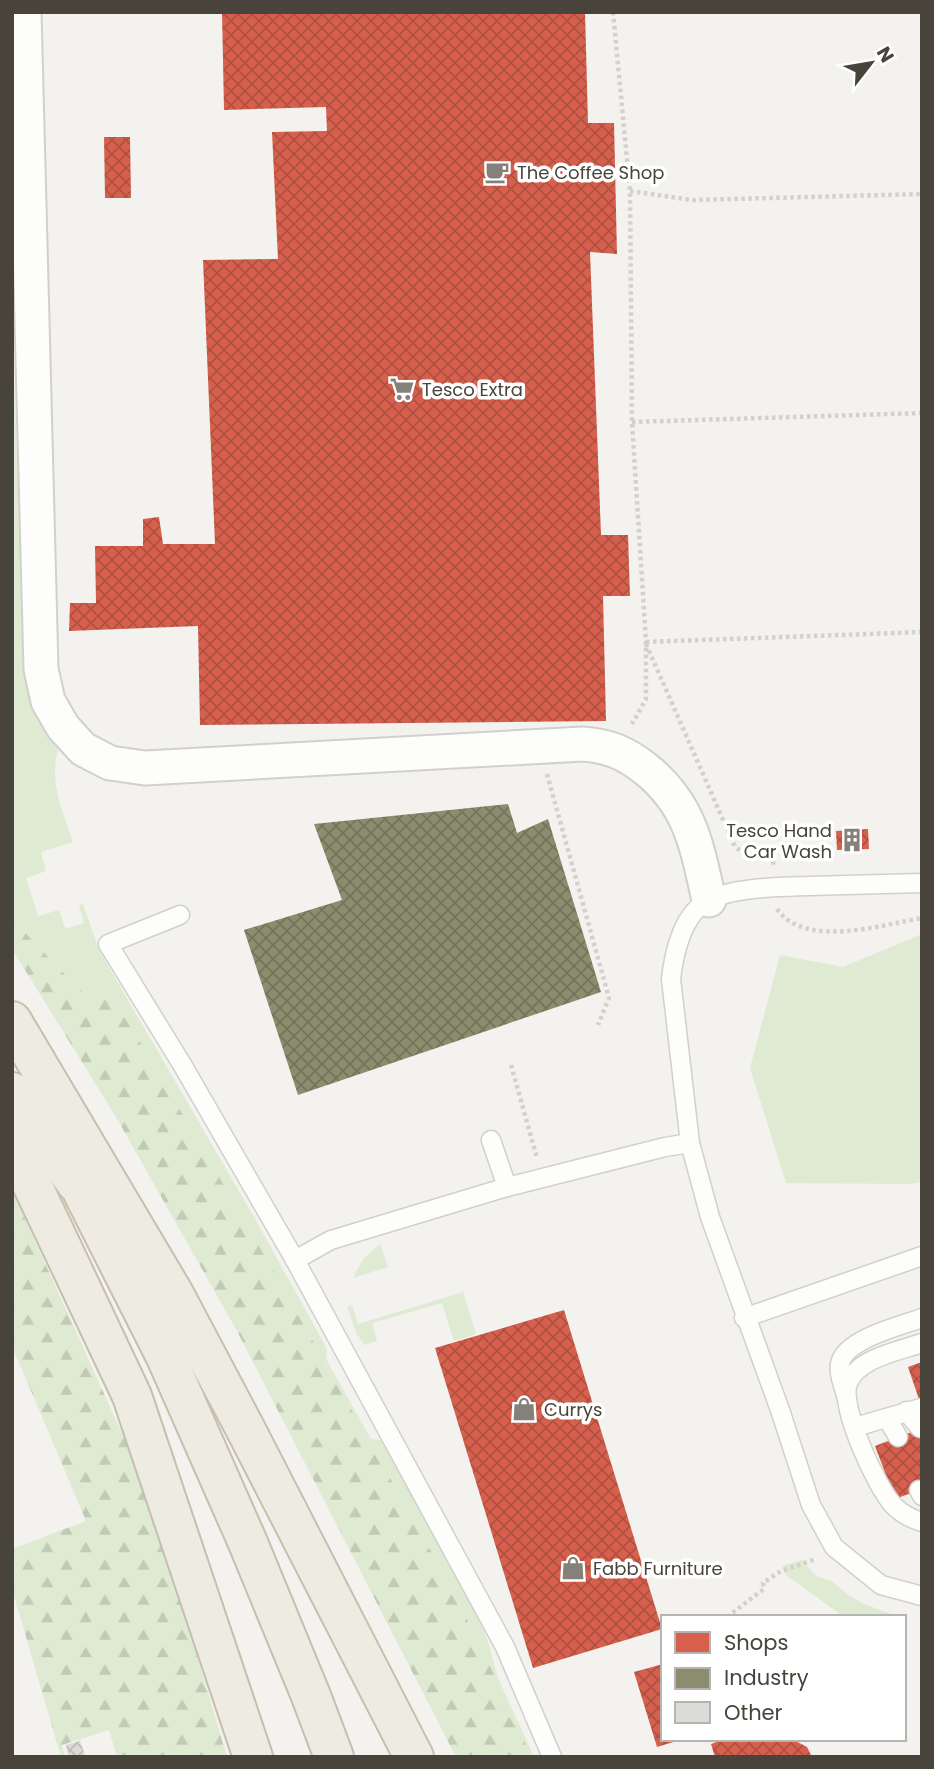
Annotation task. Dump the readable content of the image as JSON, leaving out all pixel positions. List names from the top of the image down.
{
  "places": {
    "cafe": ["The Coffee Shop"],
    "supermarket": ["Tesco Extra"],
    "building": ["Tesco Hand Car Wash"],
    "shop": ["Currys", "Fabb Furniture"]
  },
  "legend": ["Shops", "Industry", "Other"],
  "north": "top right"
}
